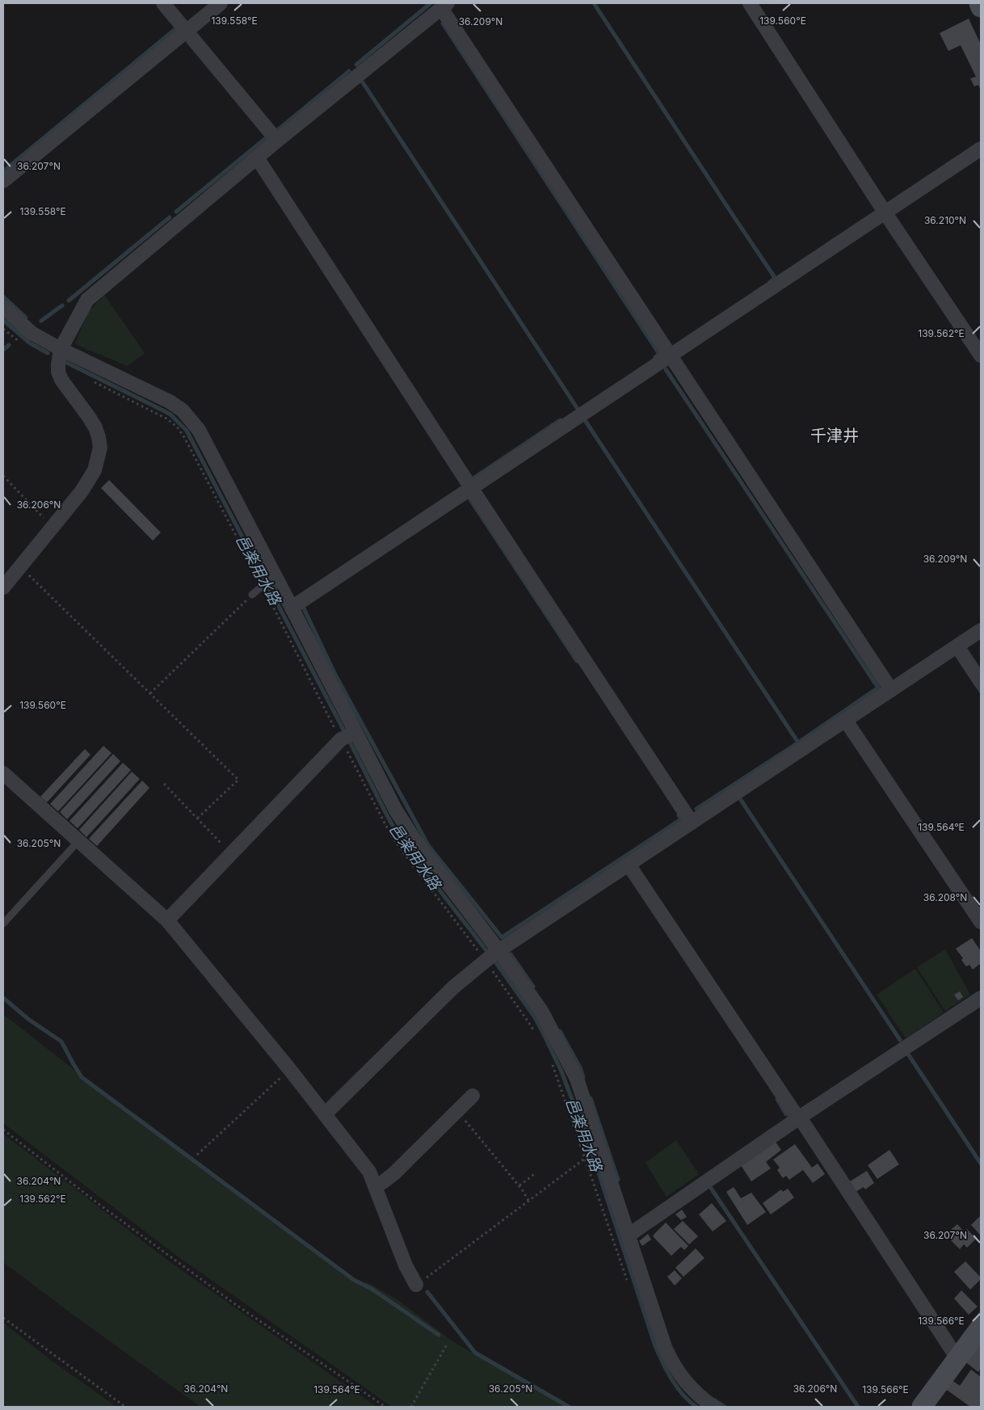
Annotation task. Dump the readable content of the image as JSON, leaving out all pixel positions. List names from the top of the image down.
{
  "districts": ["千津井"],
  "water": ["邑楽用水路"],
  "coordinates": [
    "139.558°E",
    "139.560°E",
    "36.209°N",
    "36.207°N",
    "36.210°N",
    "139.562°E",
    "36.206°N",
    "139.564°E",
    "36.205°N",
    "36.208°N",
    "36.204°N",
    "139.566°E"
  ]
}
